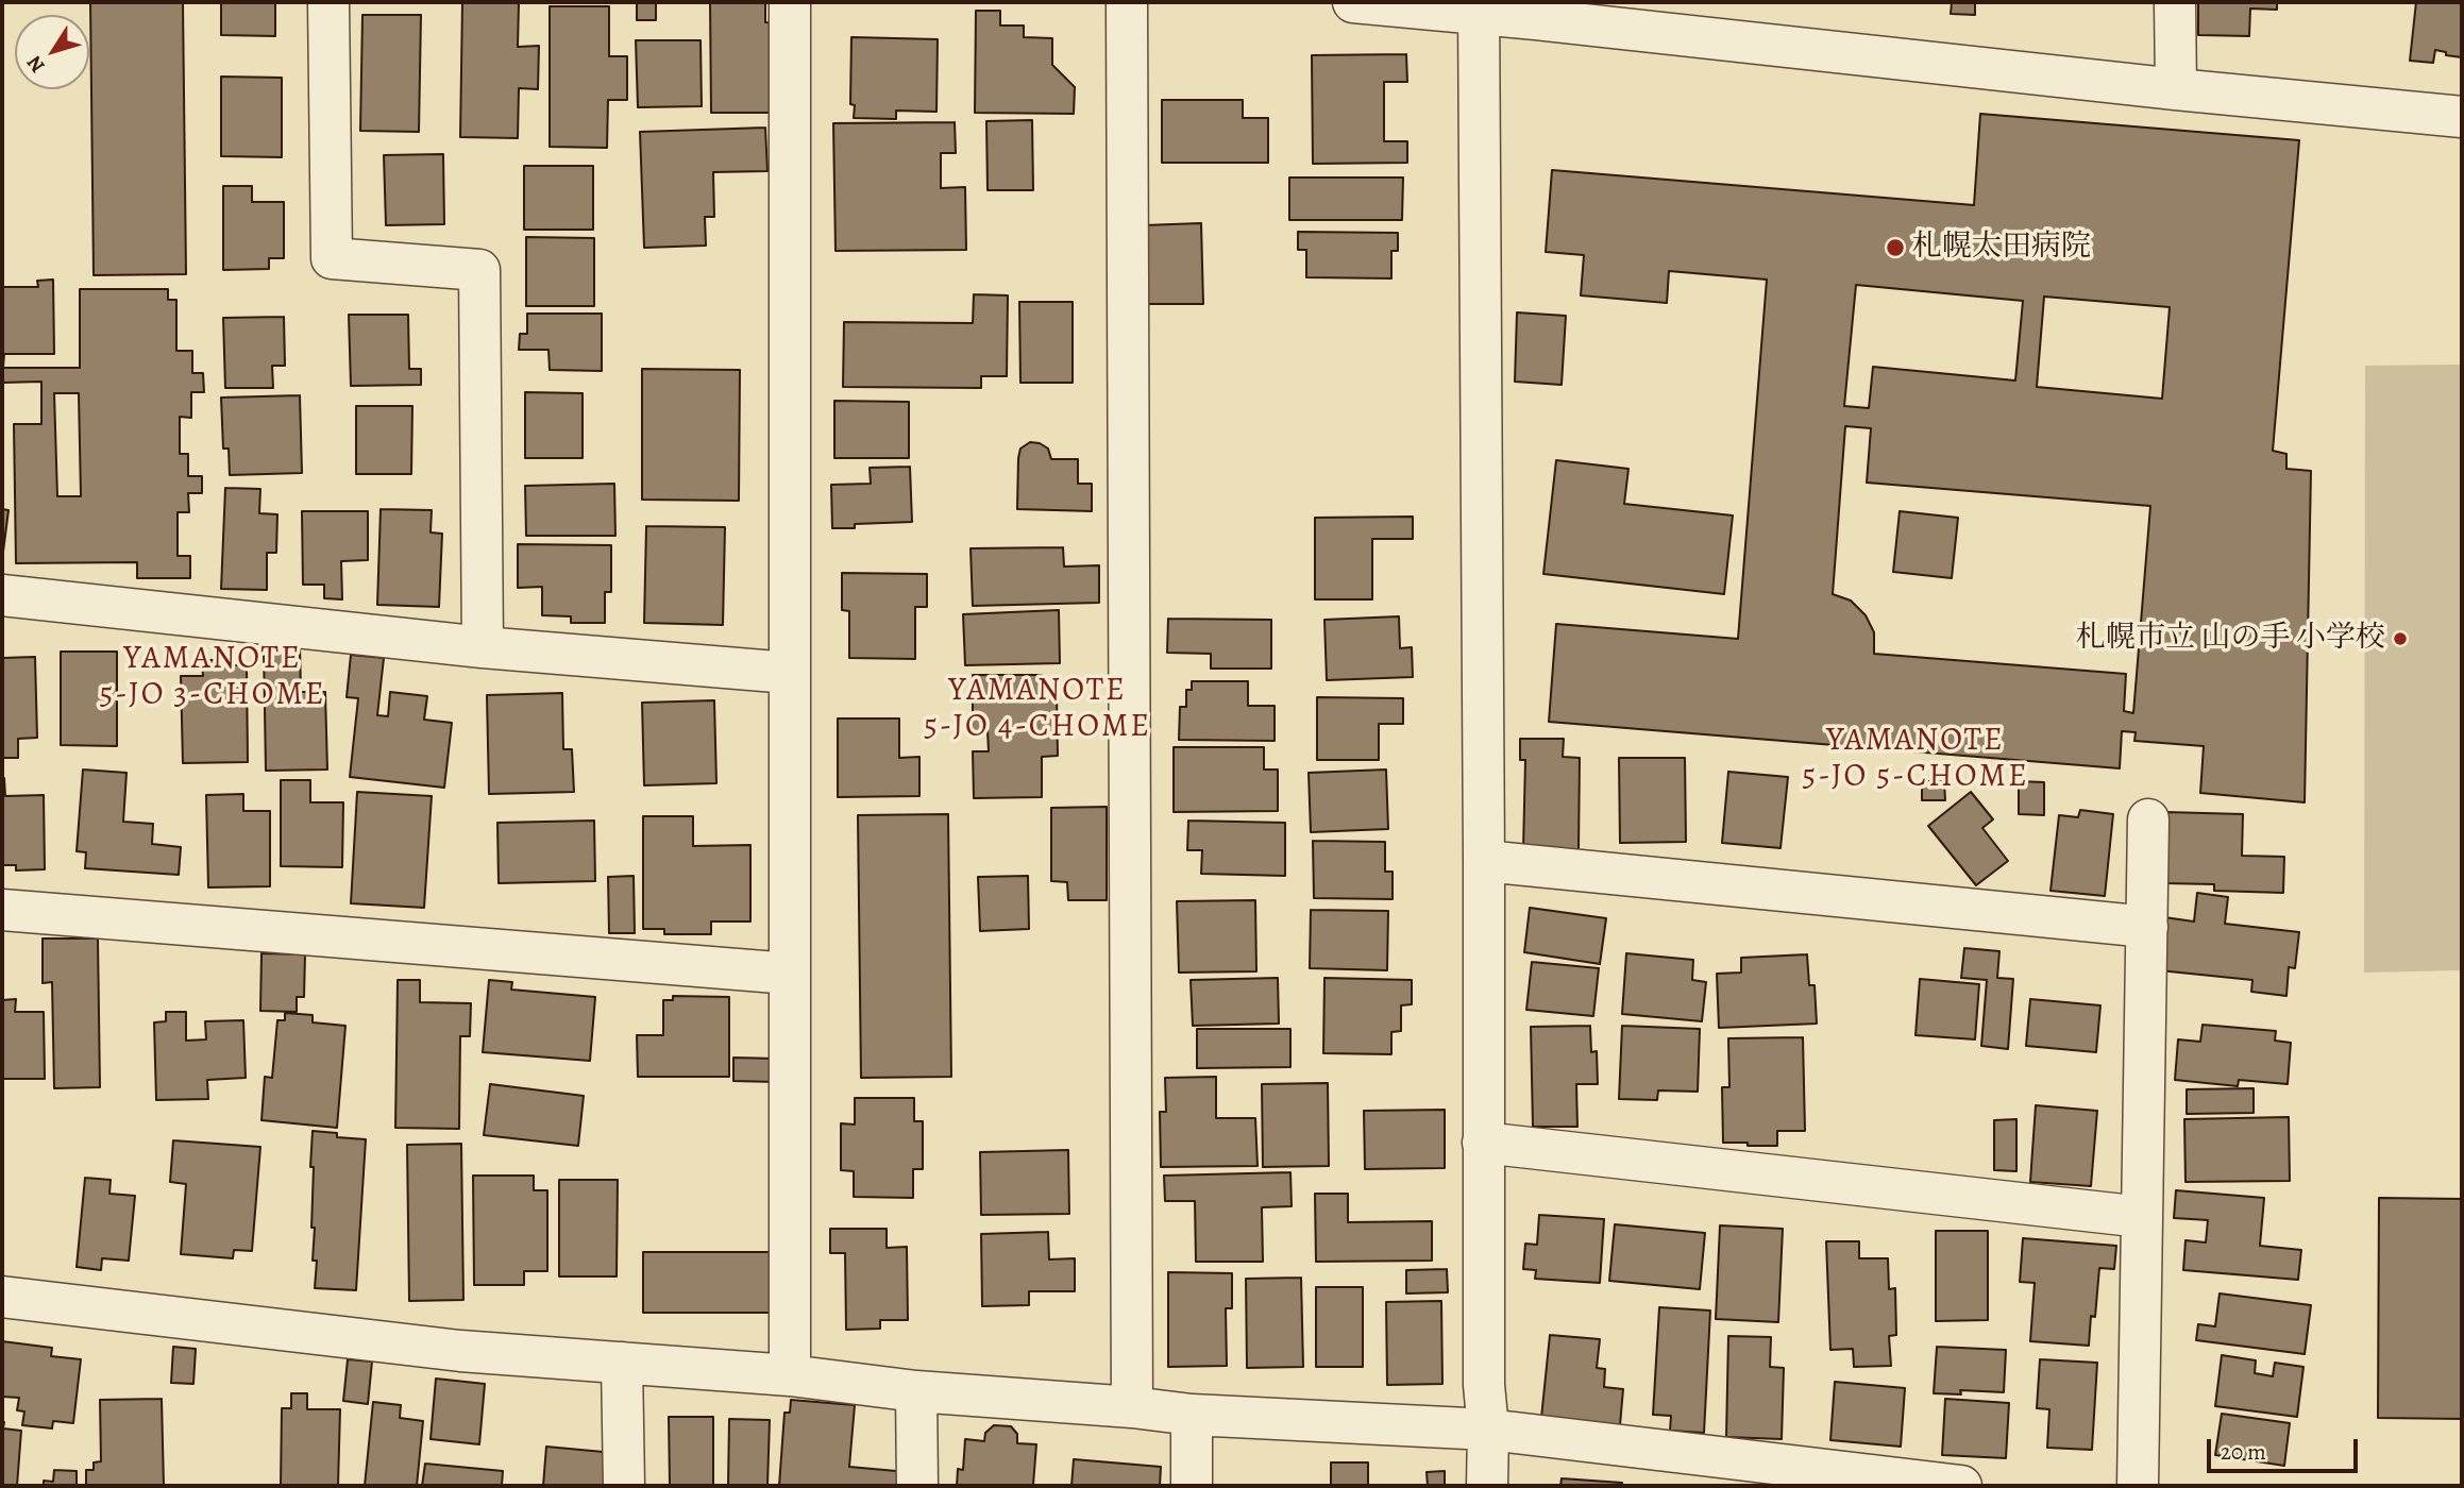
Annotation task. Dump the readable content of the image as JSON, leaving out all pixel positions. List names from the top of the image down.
{
  "districts": ["YAMANOTE 5-JO 3-CHOME", "YAMANOTE 5-JO 4-CHOME", "YAMANOTE 5-JO 5-CHOME"],
  "places": ["札幌太田病院", "札幌市立 山の手 小学校"],
  "scale_bar": "20 m",
  "north": "bottom left"
}
